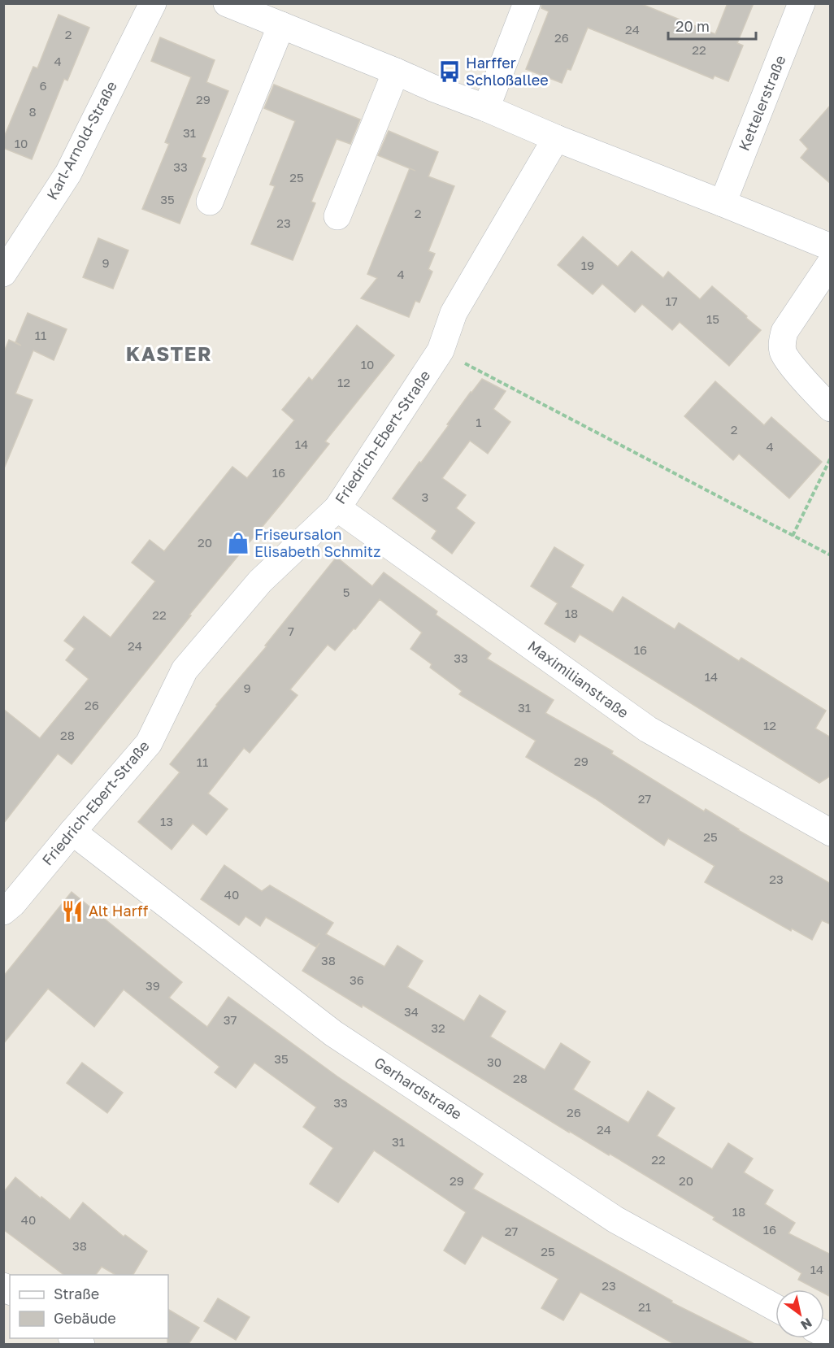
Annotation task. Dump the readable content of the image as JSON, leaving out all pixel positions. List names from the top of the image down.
{
  "streets": {
    "street": [
      "Kettelerstraße",
      "Karl-Arnold-Straße",
      "Friedrich-Ebert-Straße",
      "Maximilianstraße",
      "Gerhardstraße"
    ]
  },
  "crossings": [
    ["Friedrich-Ebert-Straße", "Maximilianstraße"],
    ["Friedrich-Ebert-Straße", "Gerhardstraße"]
  ],
  "districts": ["KASTER"],
  "places": {
    "bus stop": ["Harffer Schloßallee"],
    "shop": ["Friseursalon Elisabeth Schmitz"],
    "restaurant": ["Alt Harff"]
  },
  "house_numbers": [
    "24",
    "2",
    "26",
    "22",
    "4",
    "6",
    "29",
    "8",
    "31",
    "10",
    "33",
    "25",
    "35",
    "2",
    "23",
    "9",
    "19",
    "4",
    "17",
    "15",
    "11",
    "10",
    "12",
    "1",
    "2",
    "14",
    "4",
    "16",
    "3",
    "20",
    "5",
    "18",
    "22",
    "7",
    "24",
    "16",
    "33",
    "14",
    "9",
    "26",
    "31",
    "12",
    "28",
    "29",
    "11",
    "27",
    "13",
    "25",
    "23",
    "40",
    "38",
    "36",
    "39",
    "34",
    "37",
    "32",
    "35",
    "30",
    "28",
    "33",
    "26",
    "24",
    "31",
    "22",
    "29",
    "20",
    "18",
    "40",
    "16",
    "27",
    "38",
    "25",
    "14",
    "23",
    "21"
  ],
  "legend": ["Straße", "Gebäude"],
  "scale_bar": "20 m",
  "north": "bottom right"
}
